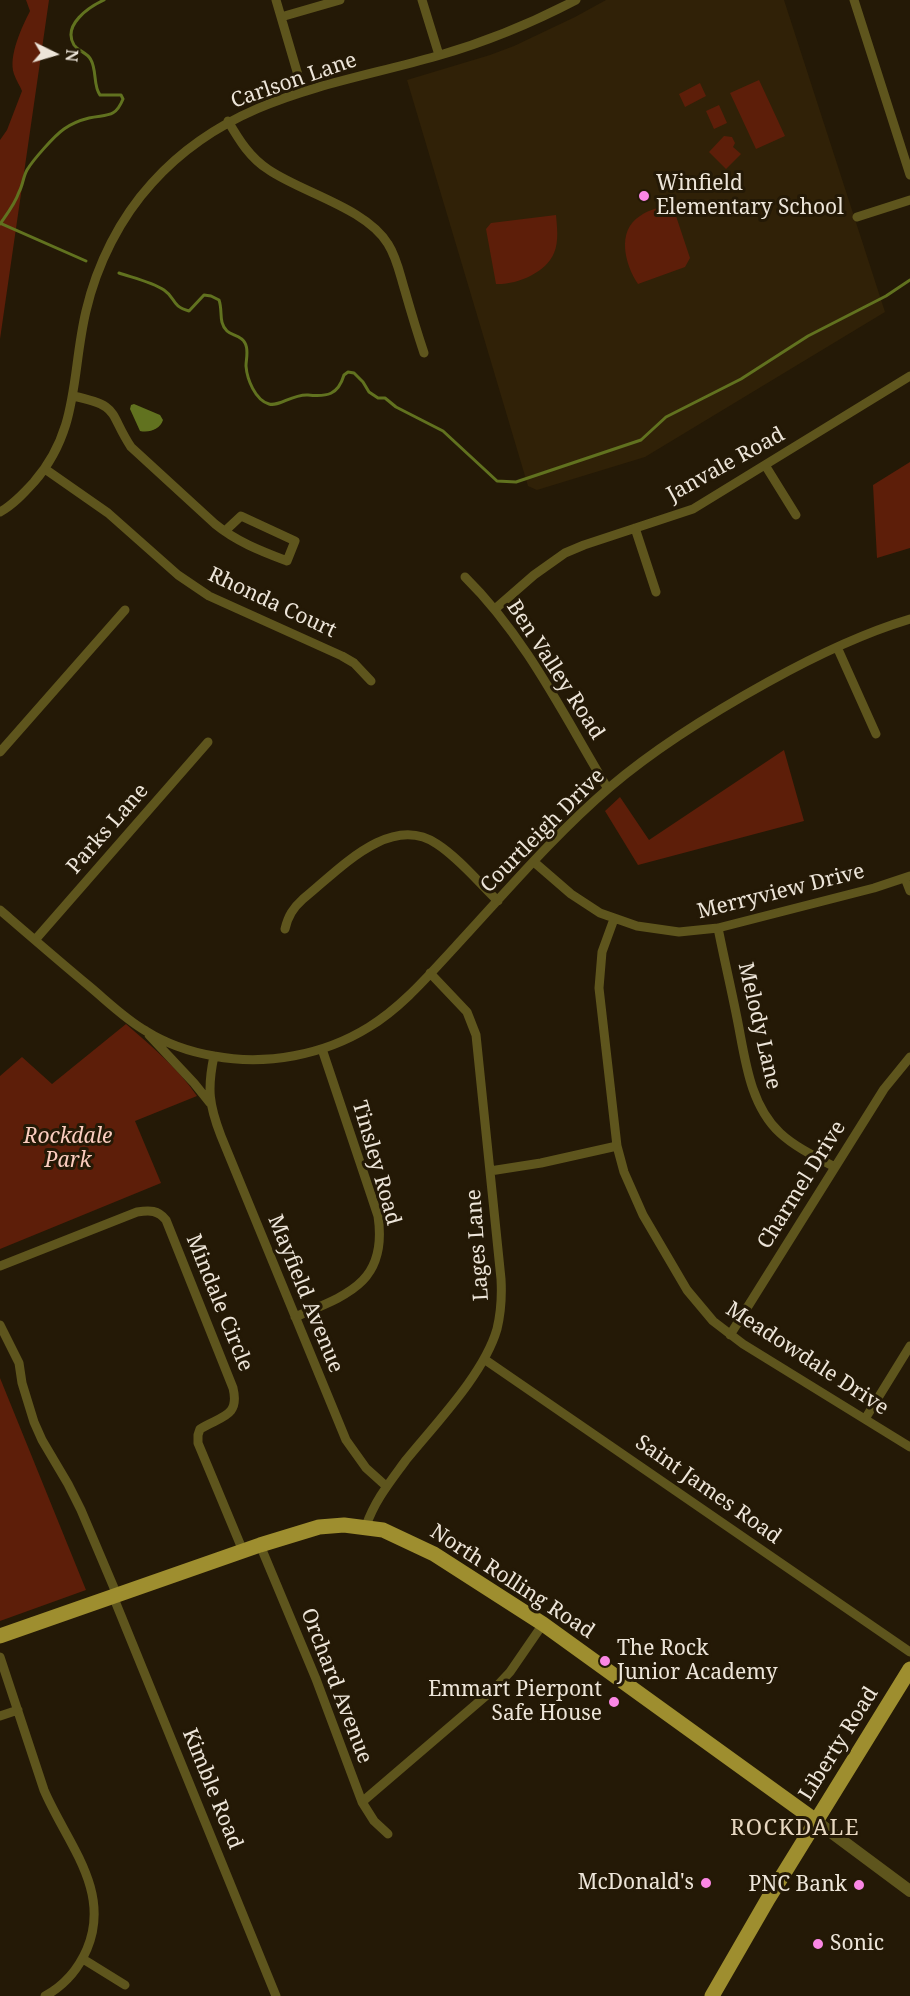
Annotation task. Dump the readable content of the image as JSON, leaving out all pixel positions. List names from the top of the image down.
{
  "streets": {
    "main road": ["North Rolling Road", "Liberty Road"],
    "street": [
      "Carlson Lane",
      "Janvale Road",
      "Rhonda Court",
      "Ben Valley Road",
      "Parks Lane",
      "Courtleigh Drive",
      "Merryview Drive",
      "Melody Lane",
      "Tinsley Road",
      "Charmel Drive",
      "Lages Lane",
      "Mayfield Avenue",
      "Mindale Circle",
      "Meadowdale Drive",
      "Saint James Road",
      "Orchard Avenue",
      "Kimble Road"
    ]
  },
  "crossings": [
    ["Carlson Lane", "Rhonda Court"],
    ["Janvale Road", "Ben Valley Road"],
    ["Ben Valley Road", "Courtleigh Drive"],
    ["Parks Lane", "Mayfield Avenue"],
    ["Courtleigh Drive", "Merryview Drive"],
    ["Courtleigh Drive", "Tinsley Road"],
    ["Courtleigh Drive", "Lages Lane"],
    ["Courtleigh Drive", "Mayfield Avenue"],
    ["Merryview Drive", "Melody Lane"],
    ["Merryview Drive", "Meadowdale Drive"],
    ["Melody Lane", "Charmel Drive"],
    ["Tinsley Road", "Mayfield Avenue"],
    ["Charmel Drive", "Meadowdale Drive"],
    ["Lages Lane", "Mayfield Avenue"],
    ["Lages Lane", "Saint James Road"],
    ["Lages Lane", "North Rolling Road"],
    ["Mindale Circle", "North Rolling Road"],
    ["North Rolling Road", "Orchard Avenue"],
    ["North Rolling Road", "Liberty Road"],
    ["North Rolling Road", "Kimble Road"]
  ],
  "districts": ["ROCKDALE"],
  "parks": ["Rockdale Park"],
  "places": [
    "Winfield Elementary School",
    "The Rock Junior Academy",
    "Emmart Pierpont Safe House",
    "McDonald's",
    "PNC Bank",
    "Sonic"
  ],
  "north": "right"
}
